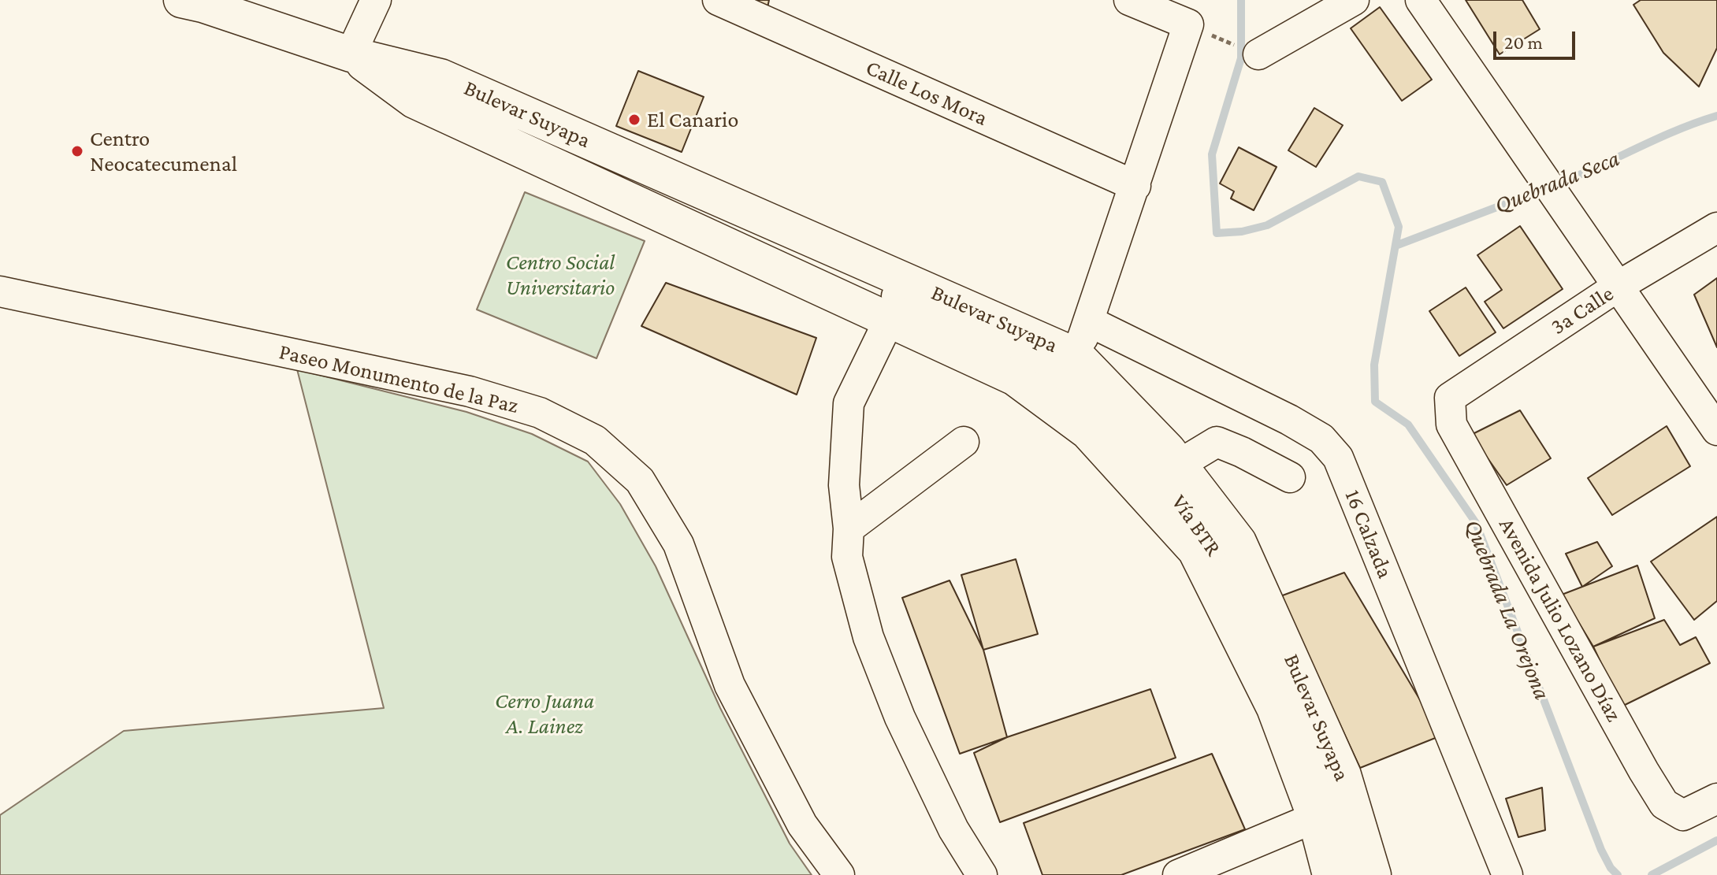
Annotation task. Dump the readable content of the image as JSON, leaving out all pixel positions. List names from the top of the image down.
{
  "streets": {
    "main road": ["Bulevar Suyapa"],
    "street": [
      "Calle Los Mora",
      "3a Calle",
      "Paseo Monumento de la Paz",
      "Vía BTR",
      "16 Calzada",
      "Avenida Julio Lozano Díaz"
    ]
  },
  "crossings": [
    ["Bulevar Suyapa", "Vía BTR"],
    ["3a Calle", "Avenida Julio Lozano Díaz"]
  ],
  "water": ["Quebrada Seca", "Quebrada La Orejona"],
  "parks": ["Centro Social Universitario", "Cerro Juana A. Lainez"],
  "places": ["El Canario", "Centro Neocatecumenal"],
  "scale_bar": "20 m"
}
